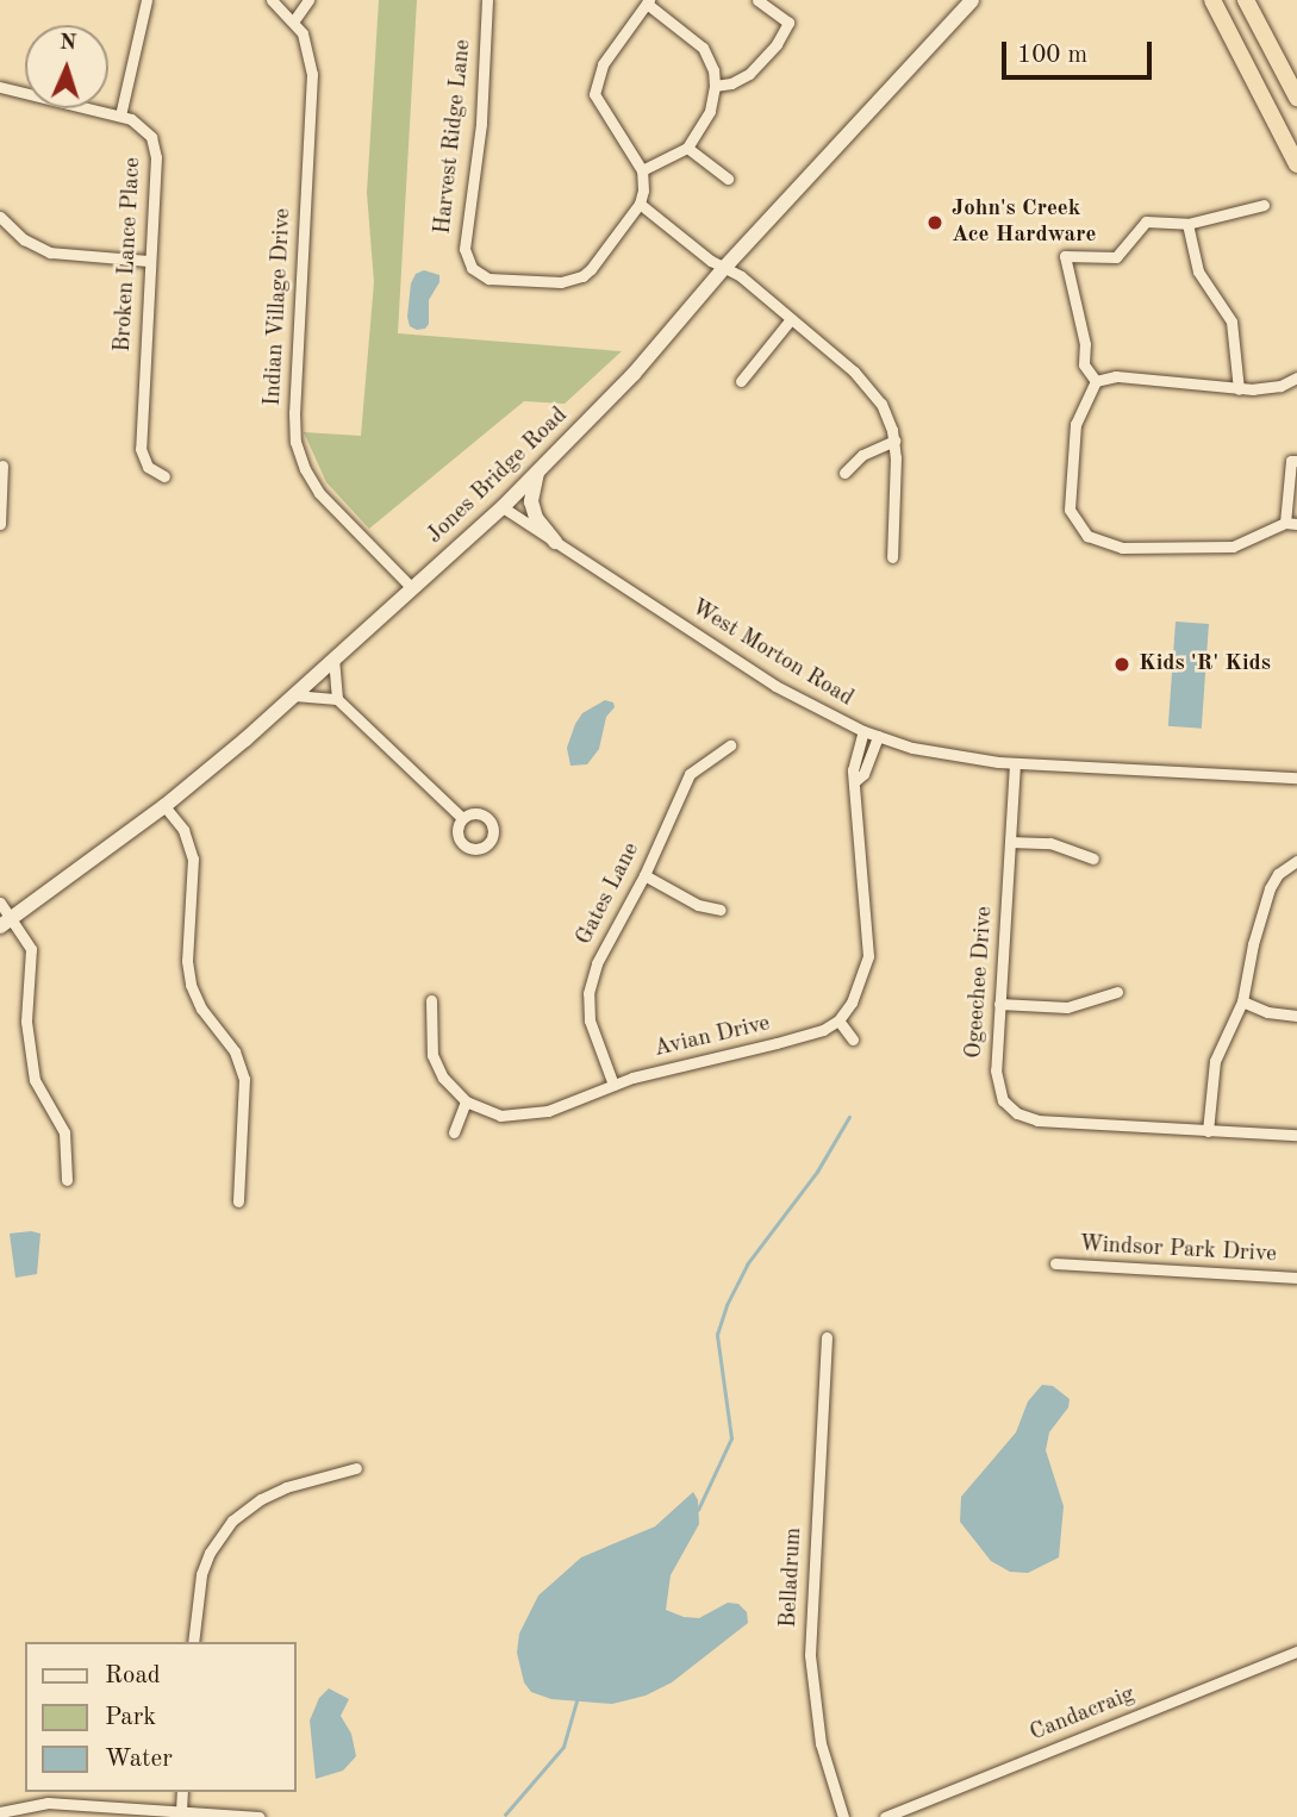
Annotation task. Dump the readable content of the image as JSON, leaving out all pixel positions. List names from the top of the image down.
{
  "streets": {
    "main road": ["Jones Bridge Road"],
    "street": [
      "Harvest Ridge Lane",
      "Broken Lance Place",
      "Indian Village Drive",
      "West Morton Road",
      "Gates Lane",
      "Ogeechee Drive",
      "Avian Drive",
      "Windsor Park Drive",
      "Belladrum",
      "Candacraig"
    ]
  },
  "crossings": [
    ["Indian Village Drive", "Jones Bridge Road"],
    ["Jones Bridge Road", "West Morton Road"],
    ["West Morton Road", "Ogeechee Drive"],
    ["Gates Lane", "Avian Drive"]
  ],
  "places": ["John's Creek Ace Hardware", "Kids 'R' Kids"],
  "legend": ["Road", "Park", "Water"],
  "scale_bar": "100 m",
  "north": "top"
}
